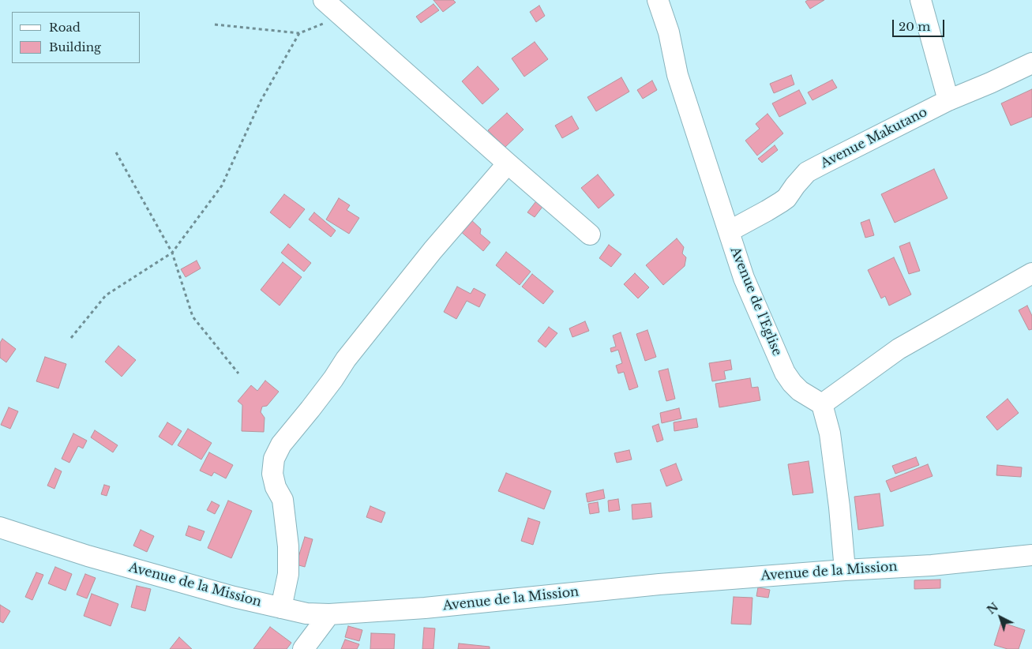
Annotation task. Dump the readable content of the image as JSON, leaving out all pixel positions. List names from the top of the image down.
{
  "streets": {
    "street": ["Avenue Makutano", "Avenue de l'Eglise", "Avenue de la Mission"]
  },
  "crossings": [
    ["Avenue Makutano", "Avenue de l'Eglise"]
  ],
  "legend": ["Road", "Building"],
  "scale_bar": "20 m",
  "north": "top left"
}
